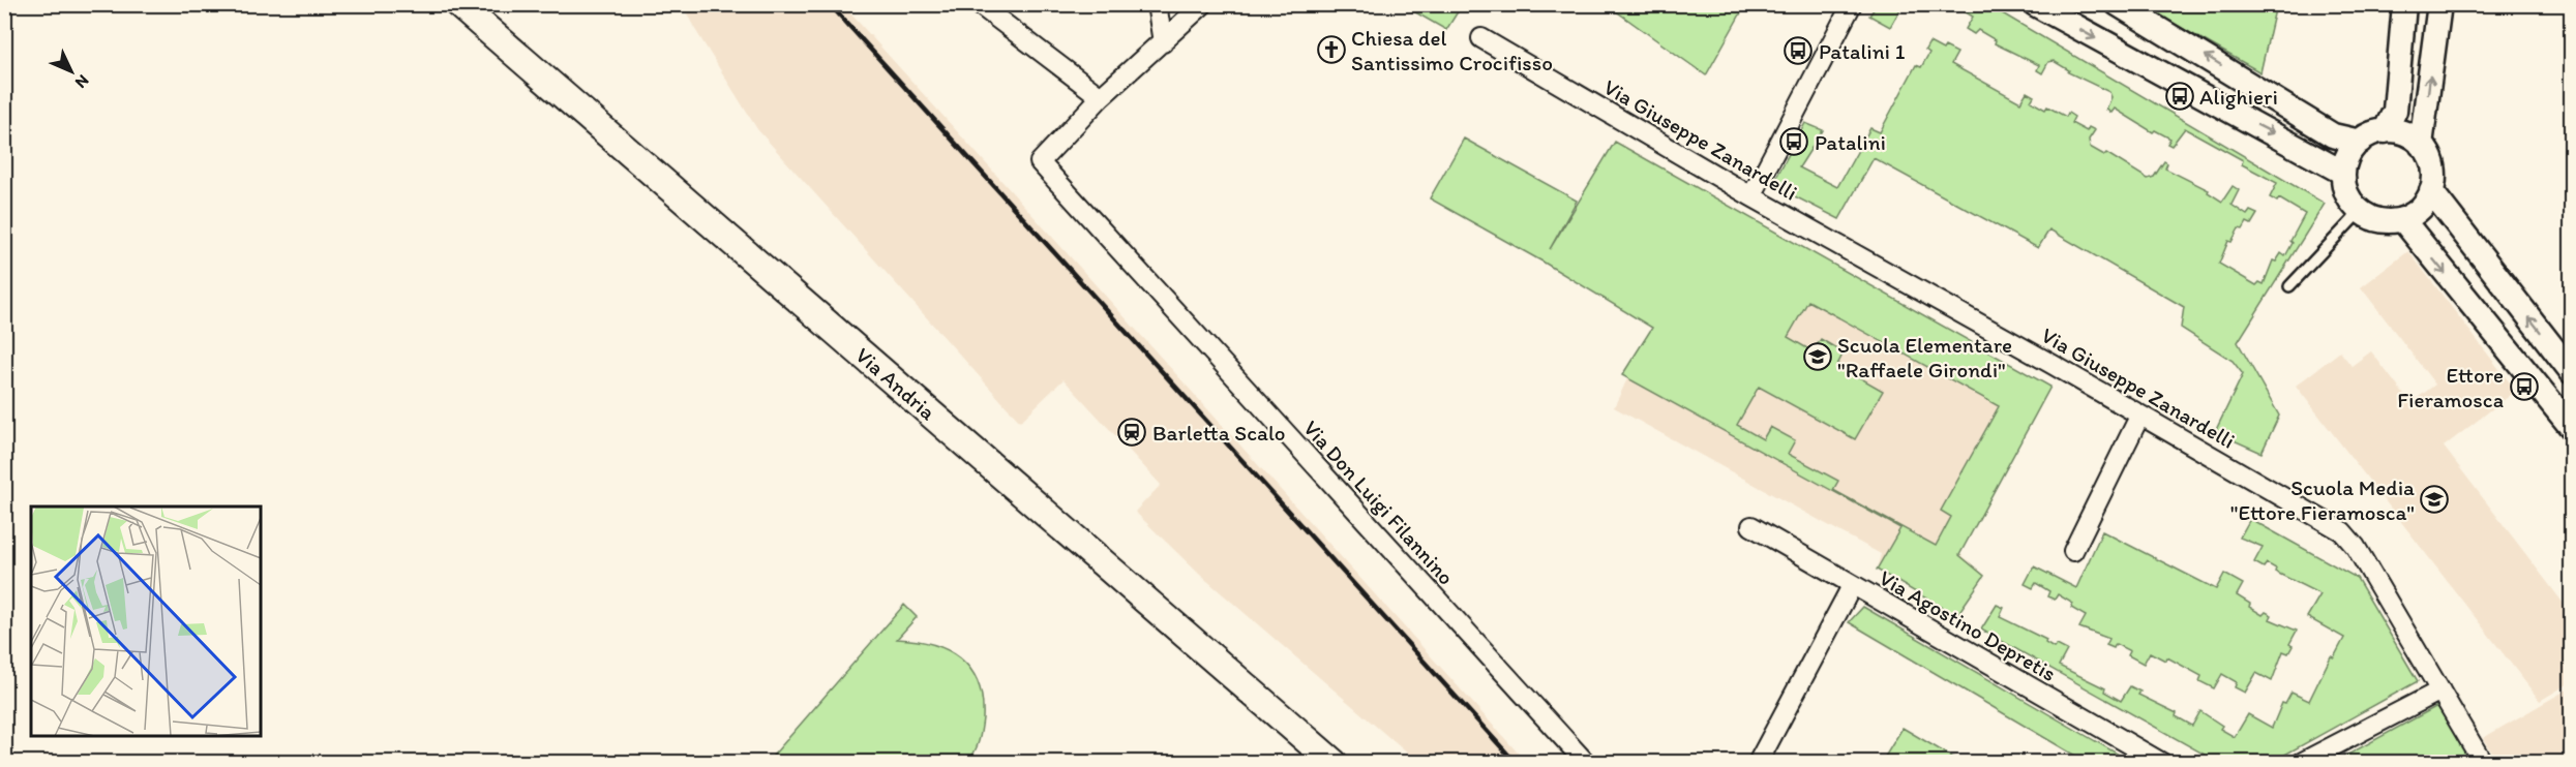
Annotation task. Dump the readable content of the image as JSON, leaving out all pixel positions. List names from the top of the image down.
{
  "streets": {
    "main road": ["Via Andria"],
    "street": ["Via Giuseppe Zanardelli", "Via Don Luigi Filannino", "Via Agostino Depretis"]
  },
  "places": {
    "church": ["Chiesa del Santissimo Crocifisso"],
    "bus stop": [
      "Patalini 1",
      "Alighieri",
      "Patalini",
      "Ettore Fieramosca"
    ],
    "school or university": ["Scuola Elementare \"Raffaele Girondi\"", "Scuola Media \"Ettore Fieramosca\""],
    "station": ["Barletta Scalo"]
  },
  "north": "bottom right"
}
